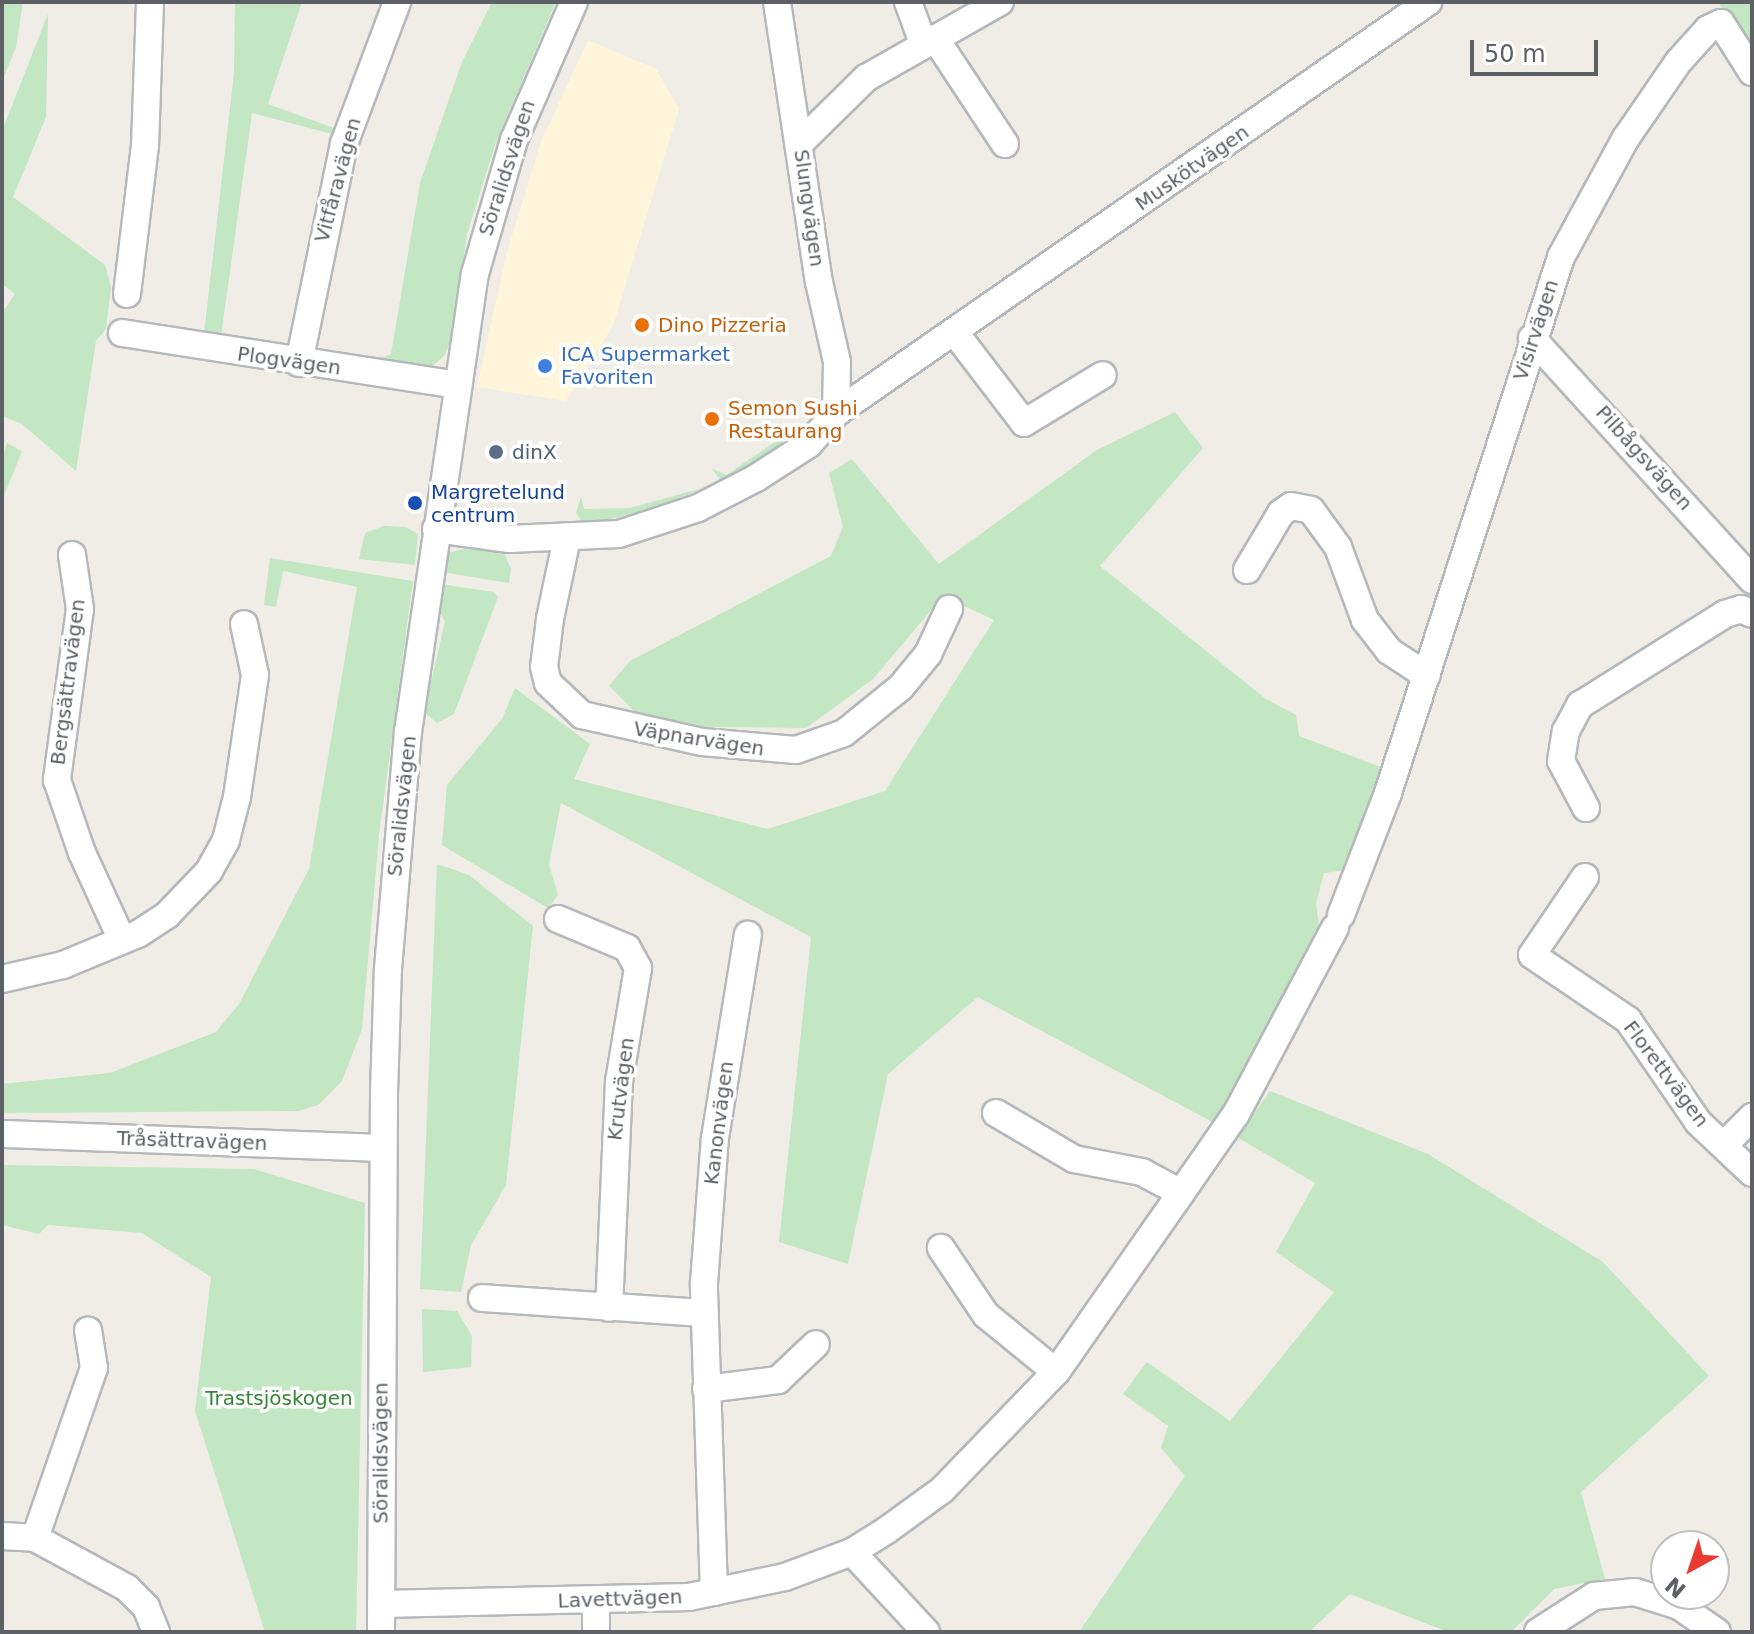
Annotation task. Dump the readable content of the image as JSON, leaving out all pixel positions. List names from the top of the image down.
{
  "streets": {
    "street": [
      "Söralidsvägen",
      "Muskötvägen",
      "Vitfåravägen",
      "Slungvägen",
      "Visirvägen",
      "Plogvägen",
      "Pilbågsvägen",
      "Bergsättravägen",
      "Väpnarvägen",
      "Florettvägen",
      "Krutvägen",
      "Kanonvägen",
      "Tråsättravägen",
      "Lavettvägen"
    ]
  },
  "crossings": [
    ["Söralidsvägen", "Muskötvägen"],
    ["Söralidsvägen", "Plogvägen"],
    ["Söralidsvägen", "Tråsättravägen"],
    ["Söralidsvägen", "Lavettvägen"],
    ["Muskötvägen", "Slungvägen"],
    ["Muskötvägen", "Väpnarvägen"],
    ["Vitfåravägen", "Plogvägen"],
    ["Visirvägen", "Pilbågsvägen"],
    ["Visirvägen", "Lavettvägen"],
    ["Kanonvägen", "Lavettvägen"]
  ],
  "parks": ["Trastsjöskogen"],
  "places": [
    "Dino Pizzeria",
    "ICA Supermarket Favoriten",
    "Semon Sushi Restaurang",
    "dinX",
    "Margretelund centrum"
  ],
  "scale_bar": "50 m",
  "north": "bottom left"
}
